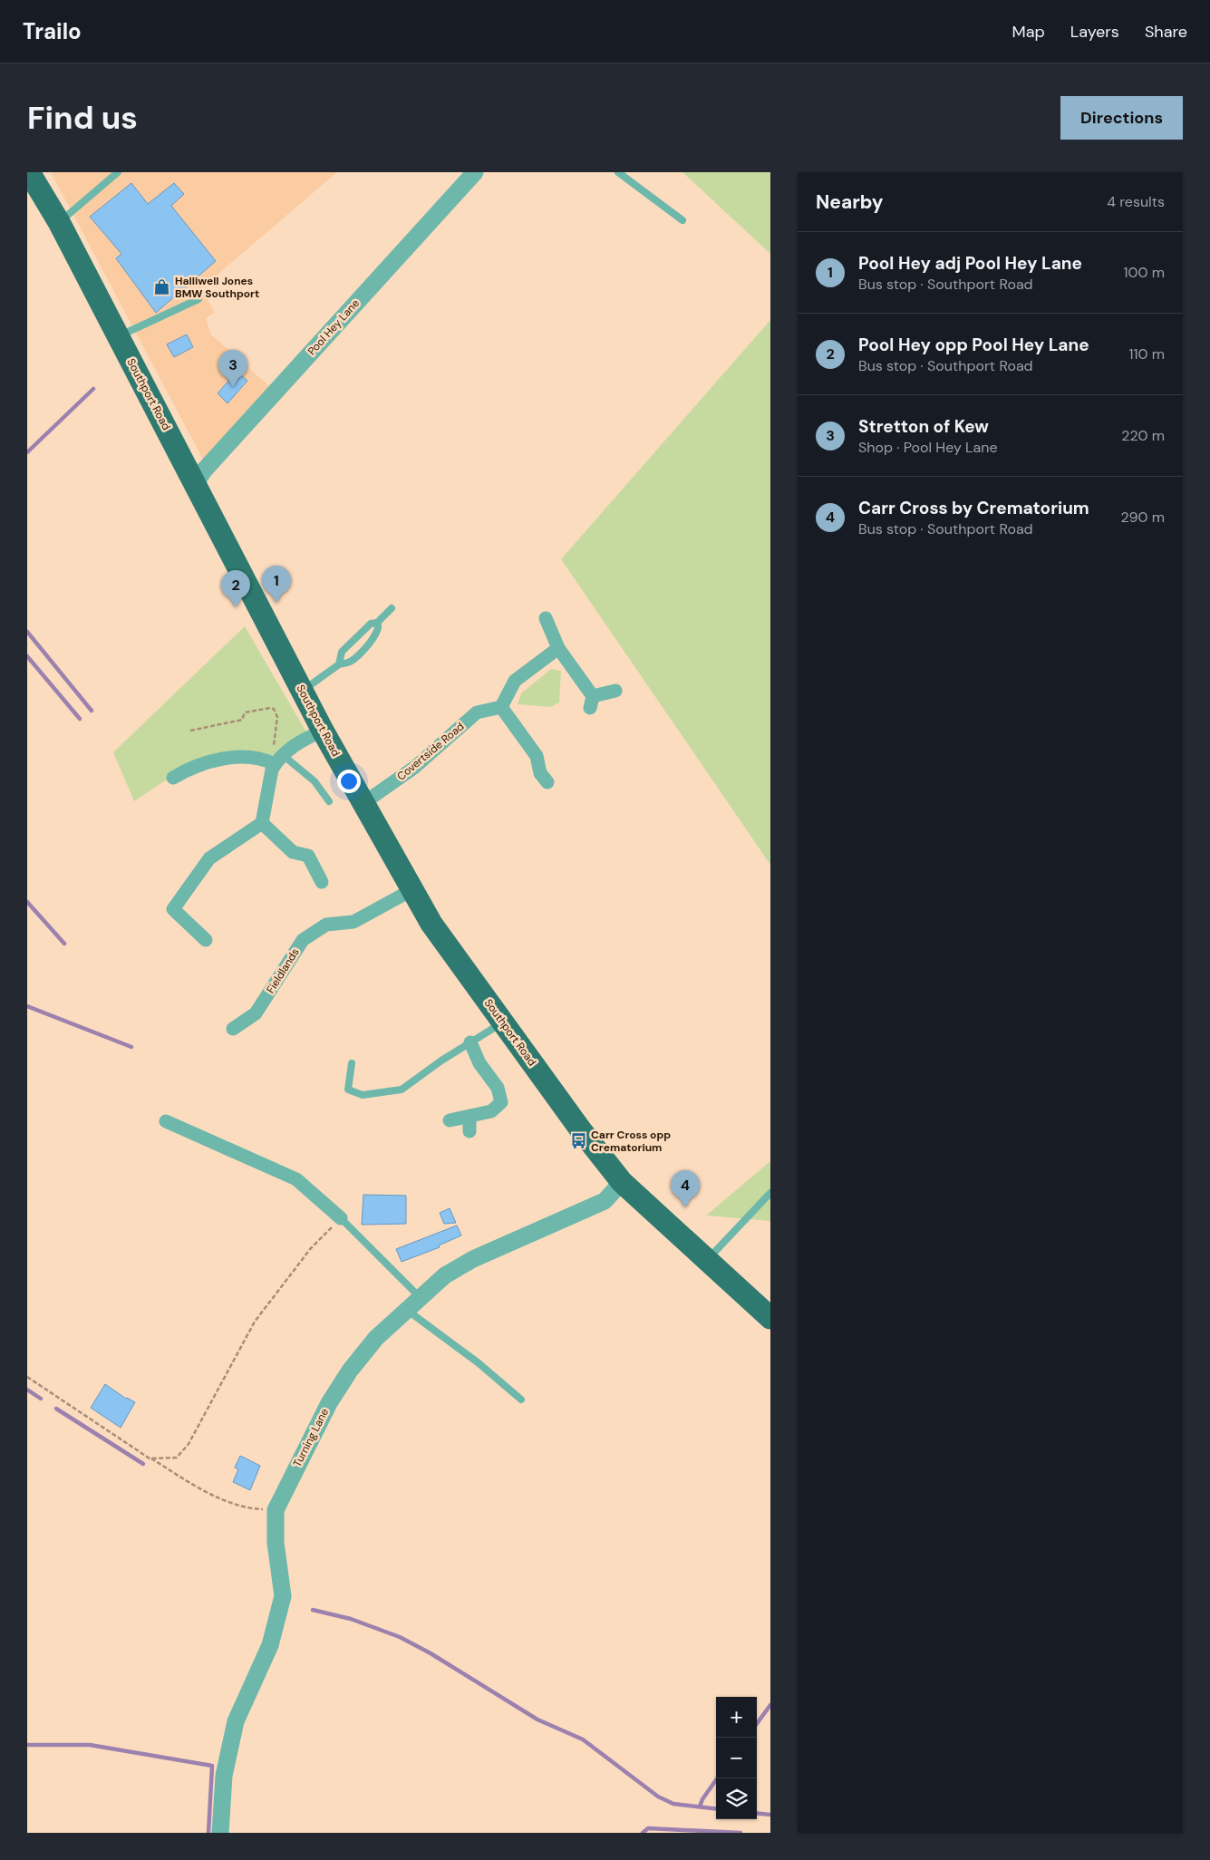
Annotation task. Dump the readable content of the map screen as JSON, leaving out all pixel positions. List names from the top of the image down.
{
  "streets": {
    "highway": ["Southport Road"],
    "street": [
      "Pool Hey Lane",
      "Covertside Road",
      "Fieldlands",
      "Turning Lane"
    ]
  },
  "crossings": [
    ["Pool Hey Lane", "Southport Road"],
    ["Southport Road", "Covertside Road"],
    ["Southport Road", "Fieldlands"],
    ["Southport Road", "Turning Lane"]
  ],
  "places": {
    "shop": ["Halliwell Jones BMW Southport"],
    "bus stop": ["Carr Cross opp Crematorium"]
  },
  "page": {
    "header": "Trailo",
    "nav": ["Map", "Layers", "Share"],
    "buttons": "Directions",
    "title": "Find us",
    "heading": ["Nearby", "4 results"],
    "list": [
      {
        "mark": "1",
        "name": "Pool Hey adj Pool Hey Lane",
        "note": "Bus stop · Southport Road",
        "value": "100 m"
      },
      {
        "mark": "2",
        "name": "Pool Hey opp Pool Hey Lane",
        "note": "Bus stop · Southport Road",
        "value": "110 m"
      },
      {
        "mark": "3",
        "name": "Stretton of Kew",
        "note": "Shop · Pool Hey Lane",
        "value": "220 m"
      },
      {
        "mark": "4",
        "name": "Carr Cross by Crematorium",
        "note": "Bus stop · Southport Road",
        "value": "290 m"
      }
    ],
    "pins": [
      "3",
      "1",
      "2",
      "4"
    ],
    "map_buttons": ["+", "−"]
  }
}
